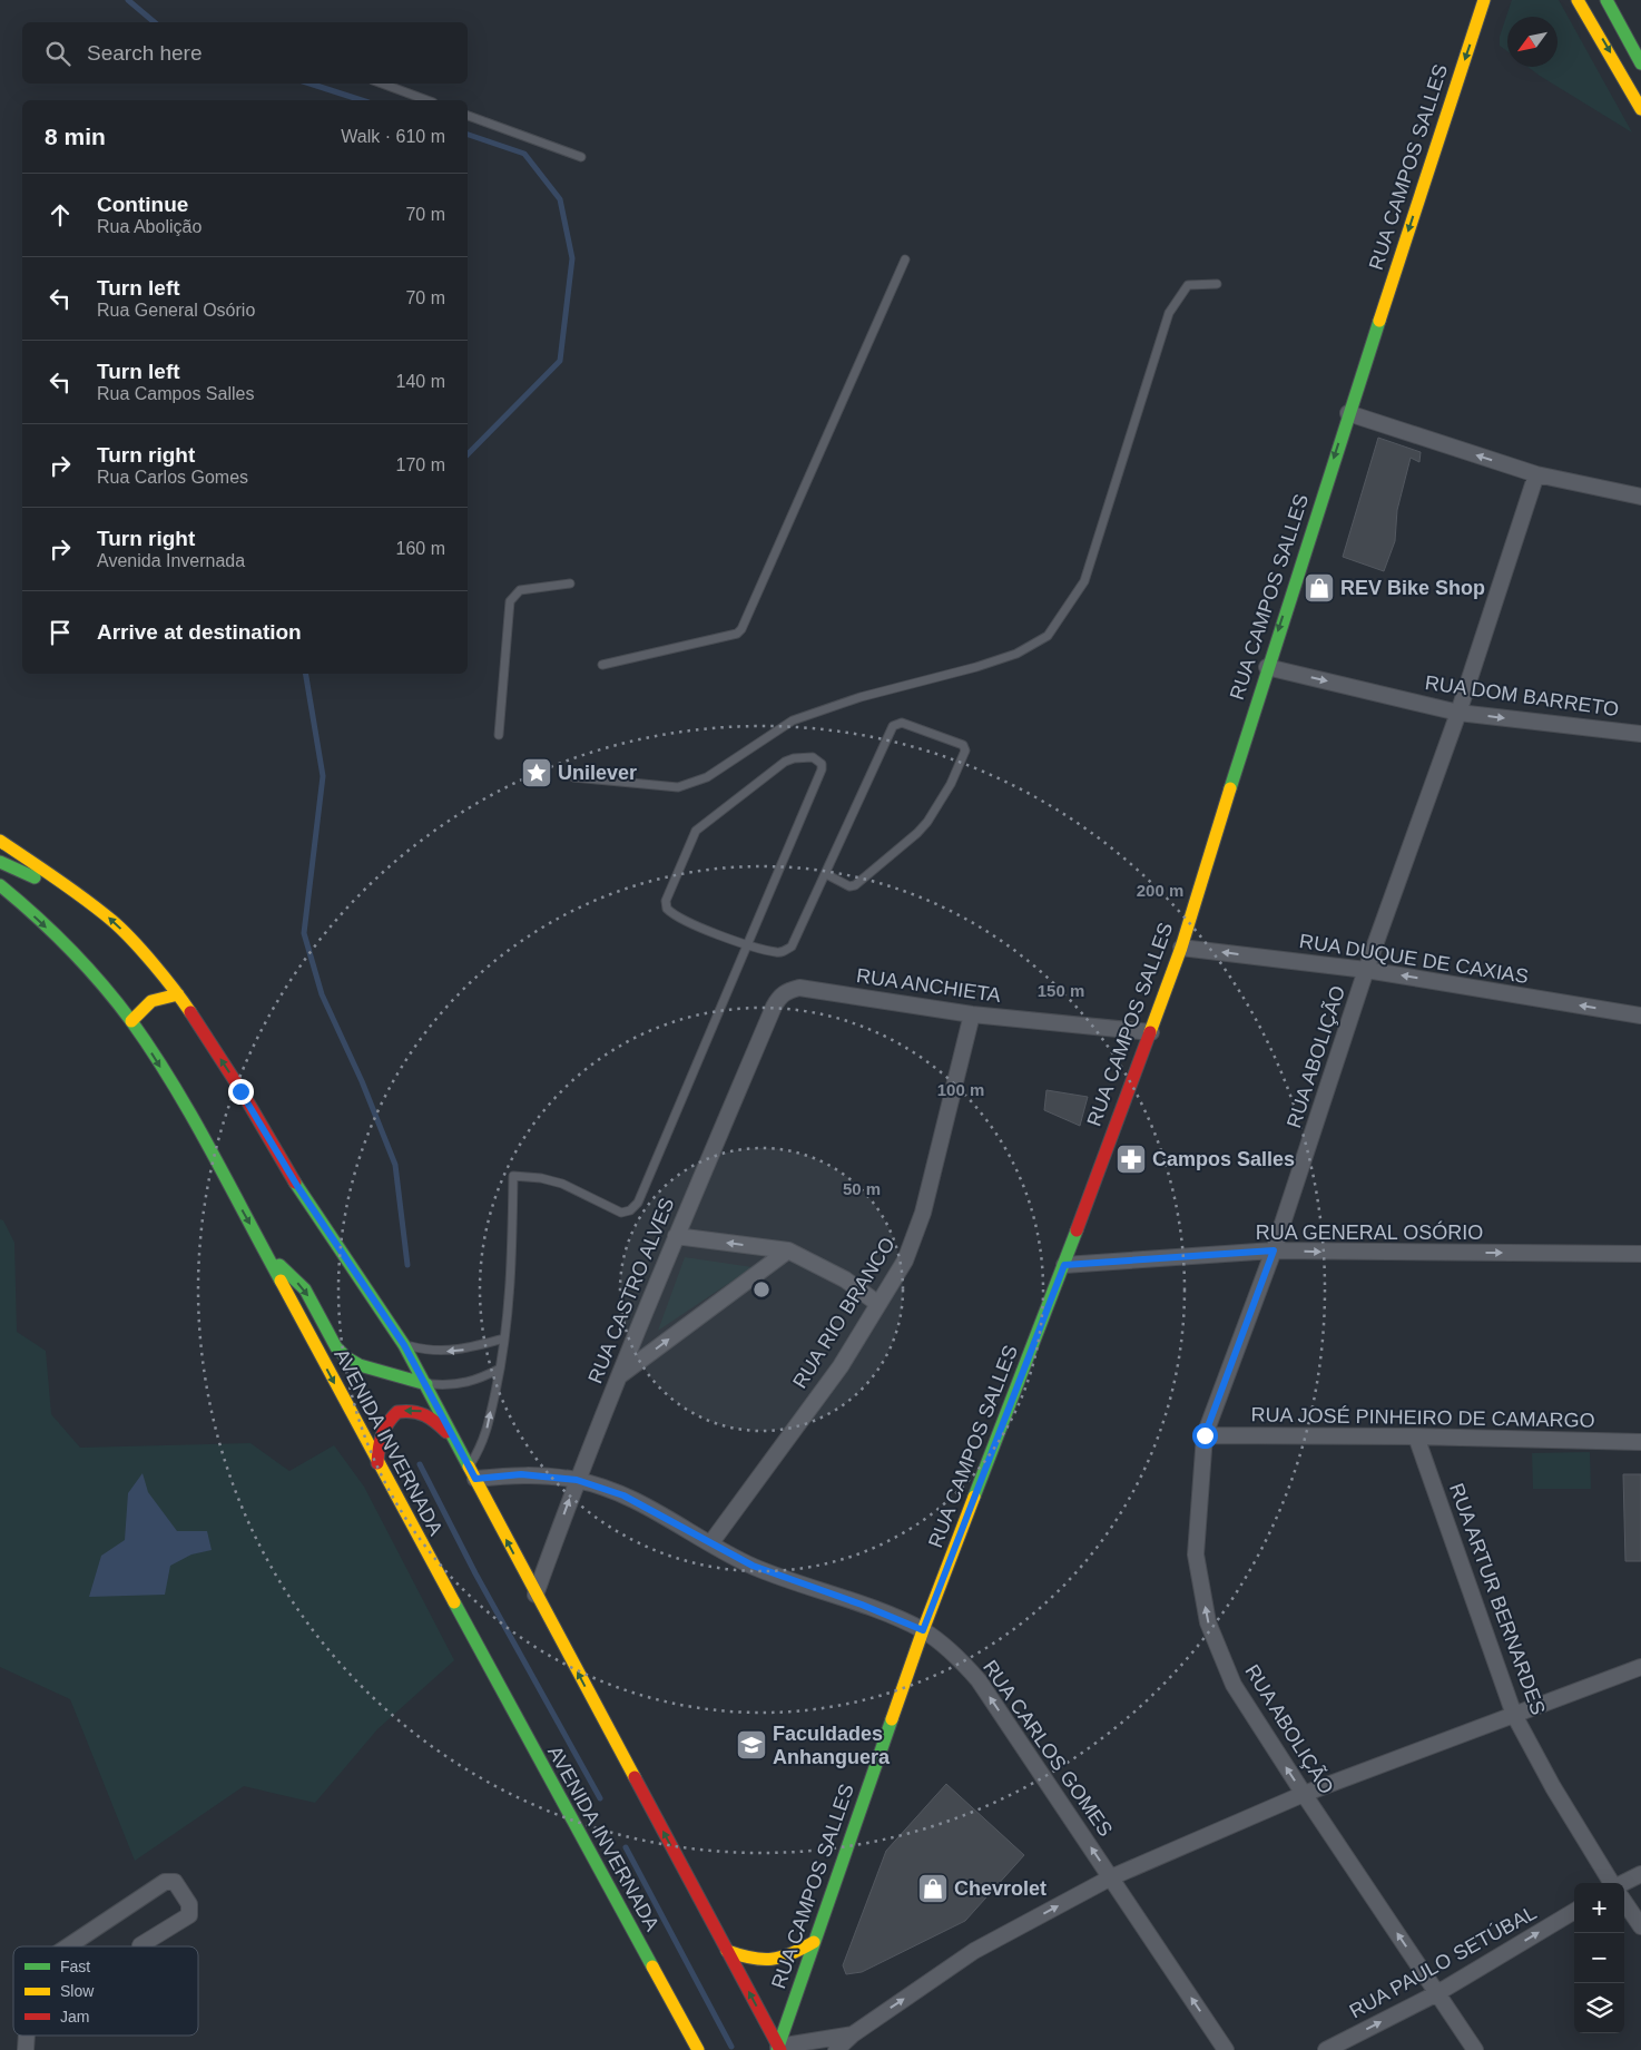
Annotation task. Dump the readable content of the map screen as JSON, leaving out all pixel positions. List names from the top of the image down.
{
  "streets": {
    "main road": ["RUA CAMPOS SALLES", "AVENIDA INVERNADA"],
    "street": [
      "RUA DOM BARRETO",
      "RUA DUQUE DE CAXIAS",
      "RUA ANCHIETA",
      "RUA ABOLIÇÃO",
      "RUA GENERAL OSÓRIO",
      "RUA CASTRO ALVES",
      "RUA RIO BRANCO",
      "RUA JOSÉ PINHEIRO DE CAMARGO",
      "RUA ARTUR BERNARDES",
      "RUA CARLOS GOMES",
      "RUA PAULO SETÚBAL"
    ]
  },
  "crossings": [
    ["RUA CAMPOS SALLES", "RUA DOM BARRETO"],
    ["RUA CAMPOS SALLES", "RUA DUQUE DE CAXIAS"],
    ["RUA CAMPOS SALLES", "RUA ANCHIETA"],
    ["RUA CAMPOS SALLES", "RUA GENERAL OSÓRIO"],
    ["RUA CAMPOS SALLES", "RUA CARLOS GOMES"],
    ["RUA DOM BARRETO", "RUA ABOLIÇÃO"],
    ["RUA DUQUE DE CAXIAS", "RUA ABOLIÇÃO"],
    ["RUA ANCHIETA", "RUA CASTRO ALVES"],
    ["RUA ANCHIETA", "RUA RIO BRANCO"],
    ["RUA ABOLIÇÃO", "RUA GENERAL OSÓRIO"],
    ["RUA ABOLIÇÃO", "RUA JOSÉ PINHEIRO DE CAMARGO"],
    ["RUA ABOLIÇÃO", "RUA PAULO SETÚBAL"],
    ["RUA CASTRO ALVES", "RUA CARLOS GOMES"],
    ["RUA RIO BRANCO", "RUA CARLOS GOMES"],
    ["RUA JOSÉ PINHEIRO DE CAMARGO", "RUA ARTUR BERNARDES"]
  ],
  "one_way": [
    "RUA DOM BARRETO",
    "RUA DUQUE DE CAXIAS",
    "RUA ABOLIÇÃO",
    "RUA GENERAL OSÓRIO",
    "RUA CARLOS GOMES",
    "RUA PAULO SETÚBAL"
  ],
  "places": {
    "shop": ["REV Bike Shop", "Chevrolet"],
    "place": ["Unilever"],
    "pharmacy": ["Campos Salles"],
    "school or university": ["Faculdades Anhanguera"]
  },
  "legend": ["Fast", "Slow", "Jam"],
  "north": "bottom left",
  "page": {
    "search": "Search here",
    "heading": ["8 min", "Walk · 610 m"],
    "list": [
      ["Continue", "Rua Abolição", "70 m"],
      ["Turn left", "Rua General Osório", "70 m"],
      ["Turn left", "Rua Campos Salles", "140 m"],
      ["Turn right", "Rua Carlos Gomes", "170 m"],
      ["Turn right", "Avenida Invernada", "160 m"],
      "Arrive at destination"
    ],
    "map_buttons": ["+", "−"]
  },
  "rings": [
    "200 m",
    "150 m",
    "100 m",
    "50 m"
  ]
}
